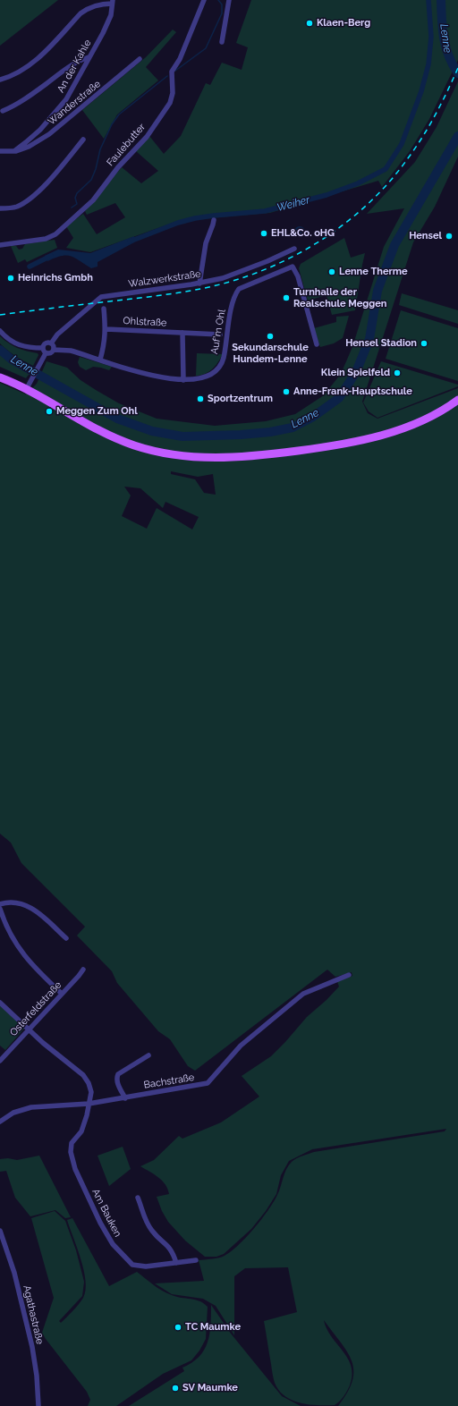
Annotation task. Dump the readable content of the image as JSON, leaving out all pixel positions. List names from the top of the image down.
{
  "streets": {
    "street": [
      "An der Kahle",
      "Wanderstraße",
      "Faulebutter",
      "Walzwerkstraße",
      "Ohlstraße",
      "Auf'm Ohl",
      "Osterfeldstraße",
      "Bachstraße",
      "Am Bauken",
      "Agathastraße"
    ]
  },
  "crossings": [
    ["An der Kahle", "Wanderstraße"],
    ["Bachstraße", "Am Bauken"]
  ],
  "water": ["Lenne", "Weiher"],
  "places": [
    "Klaen-Berg",
    "EHL&Co. oHG",
    "Hensel",
    "Lenne Therme",
    "Heinrichs Gmbh",
    "Turnhalle der Realschule Meggen",
    "Sekundarschule Hundem-Lenne",
    "Hensel Stadion",
    "Klein Spielfeld",
    "Anne-Frank-Hauptschule",
    "Sportzentrum",
    "Meggen Zum Ohl",
    "TC Maumke",
    "SV Maumke"
  ]
}
